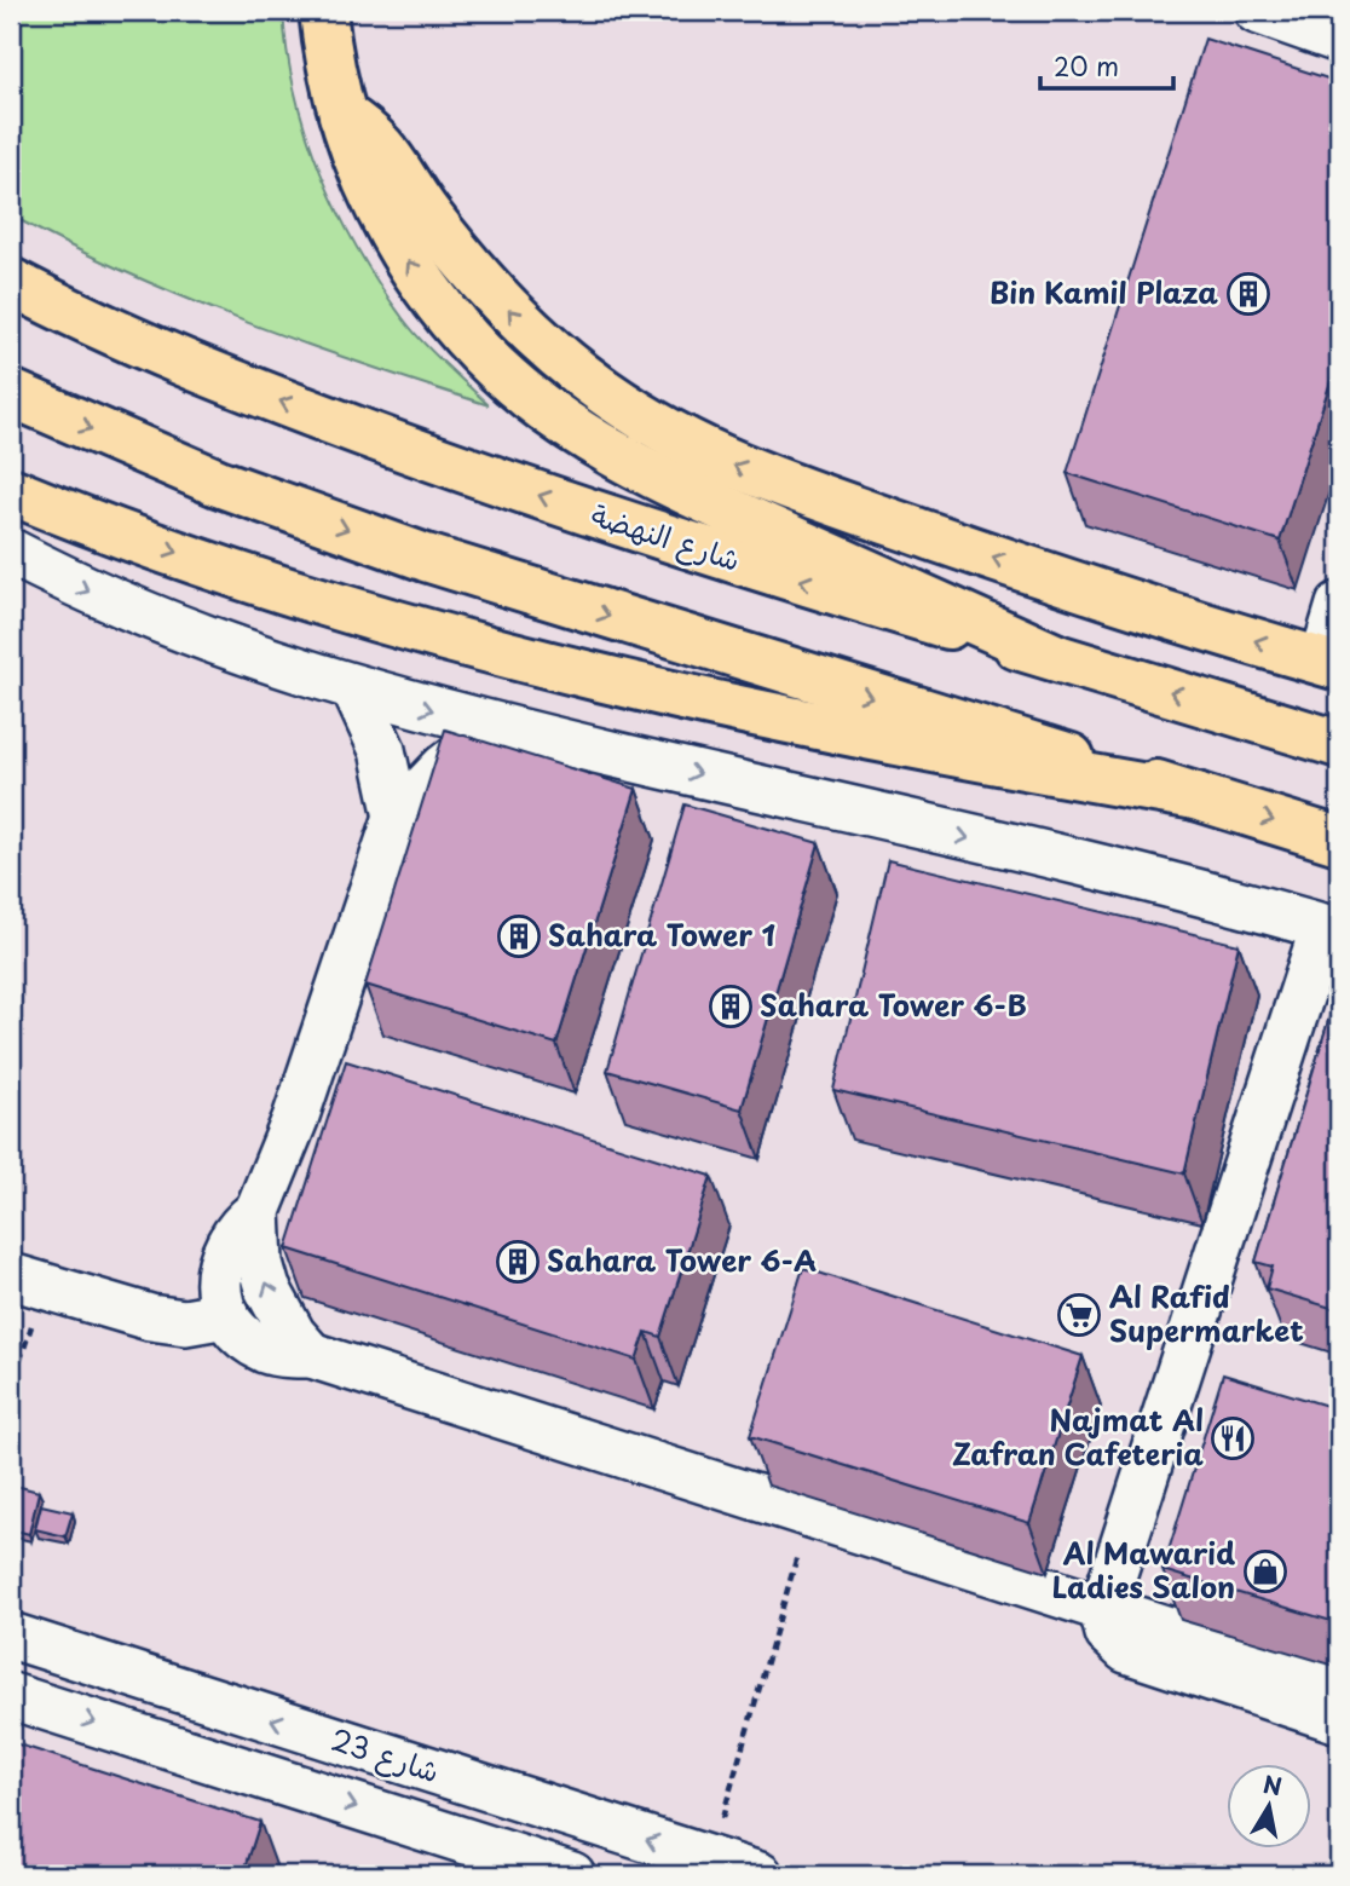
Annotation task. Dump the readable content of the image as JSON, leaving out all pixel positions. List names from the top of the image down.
{
  "streets": {
    "main road": ["شارع النهضة"],
    "street": ["شارع 23"]
  },
  "places": {
    "building": [
      "Bin Kamil Plaza",
      "Sahara Tower 1",
      "Sahara Tower 6-B",
      "Sahara Tower 6-A"
    ],
    "supermarket": ["Al Rafid Supermarket"],
    "restaurant": ["Najmat Al Zafran Cafeteria"],
    "shop": ["Al Mawarid Ladies Salon"]
  },
  "scale_bar": "20 m",
  "north": "top"
}
